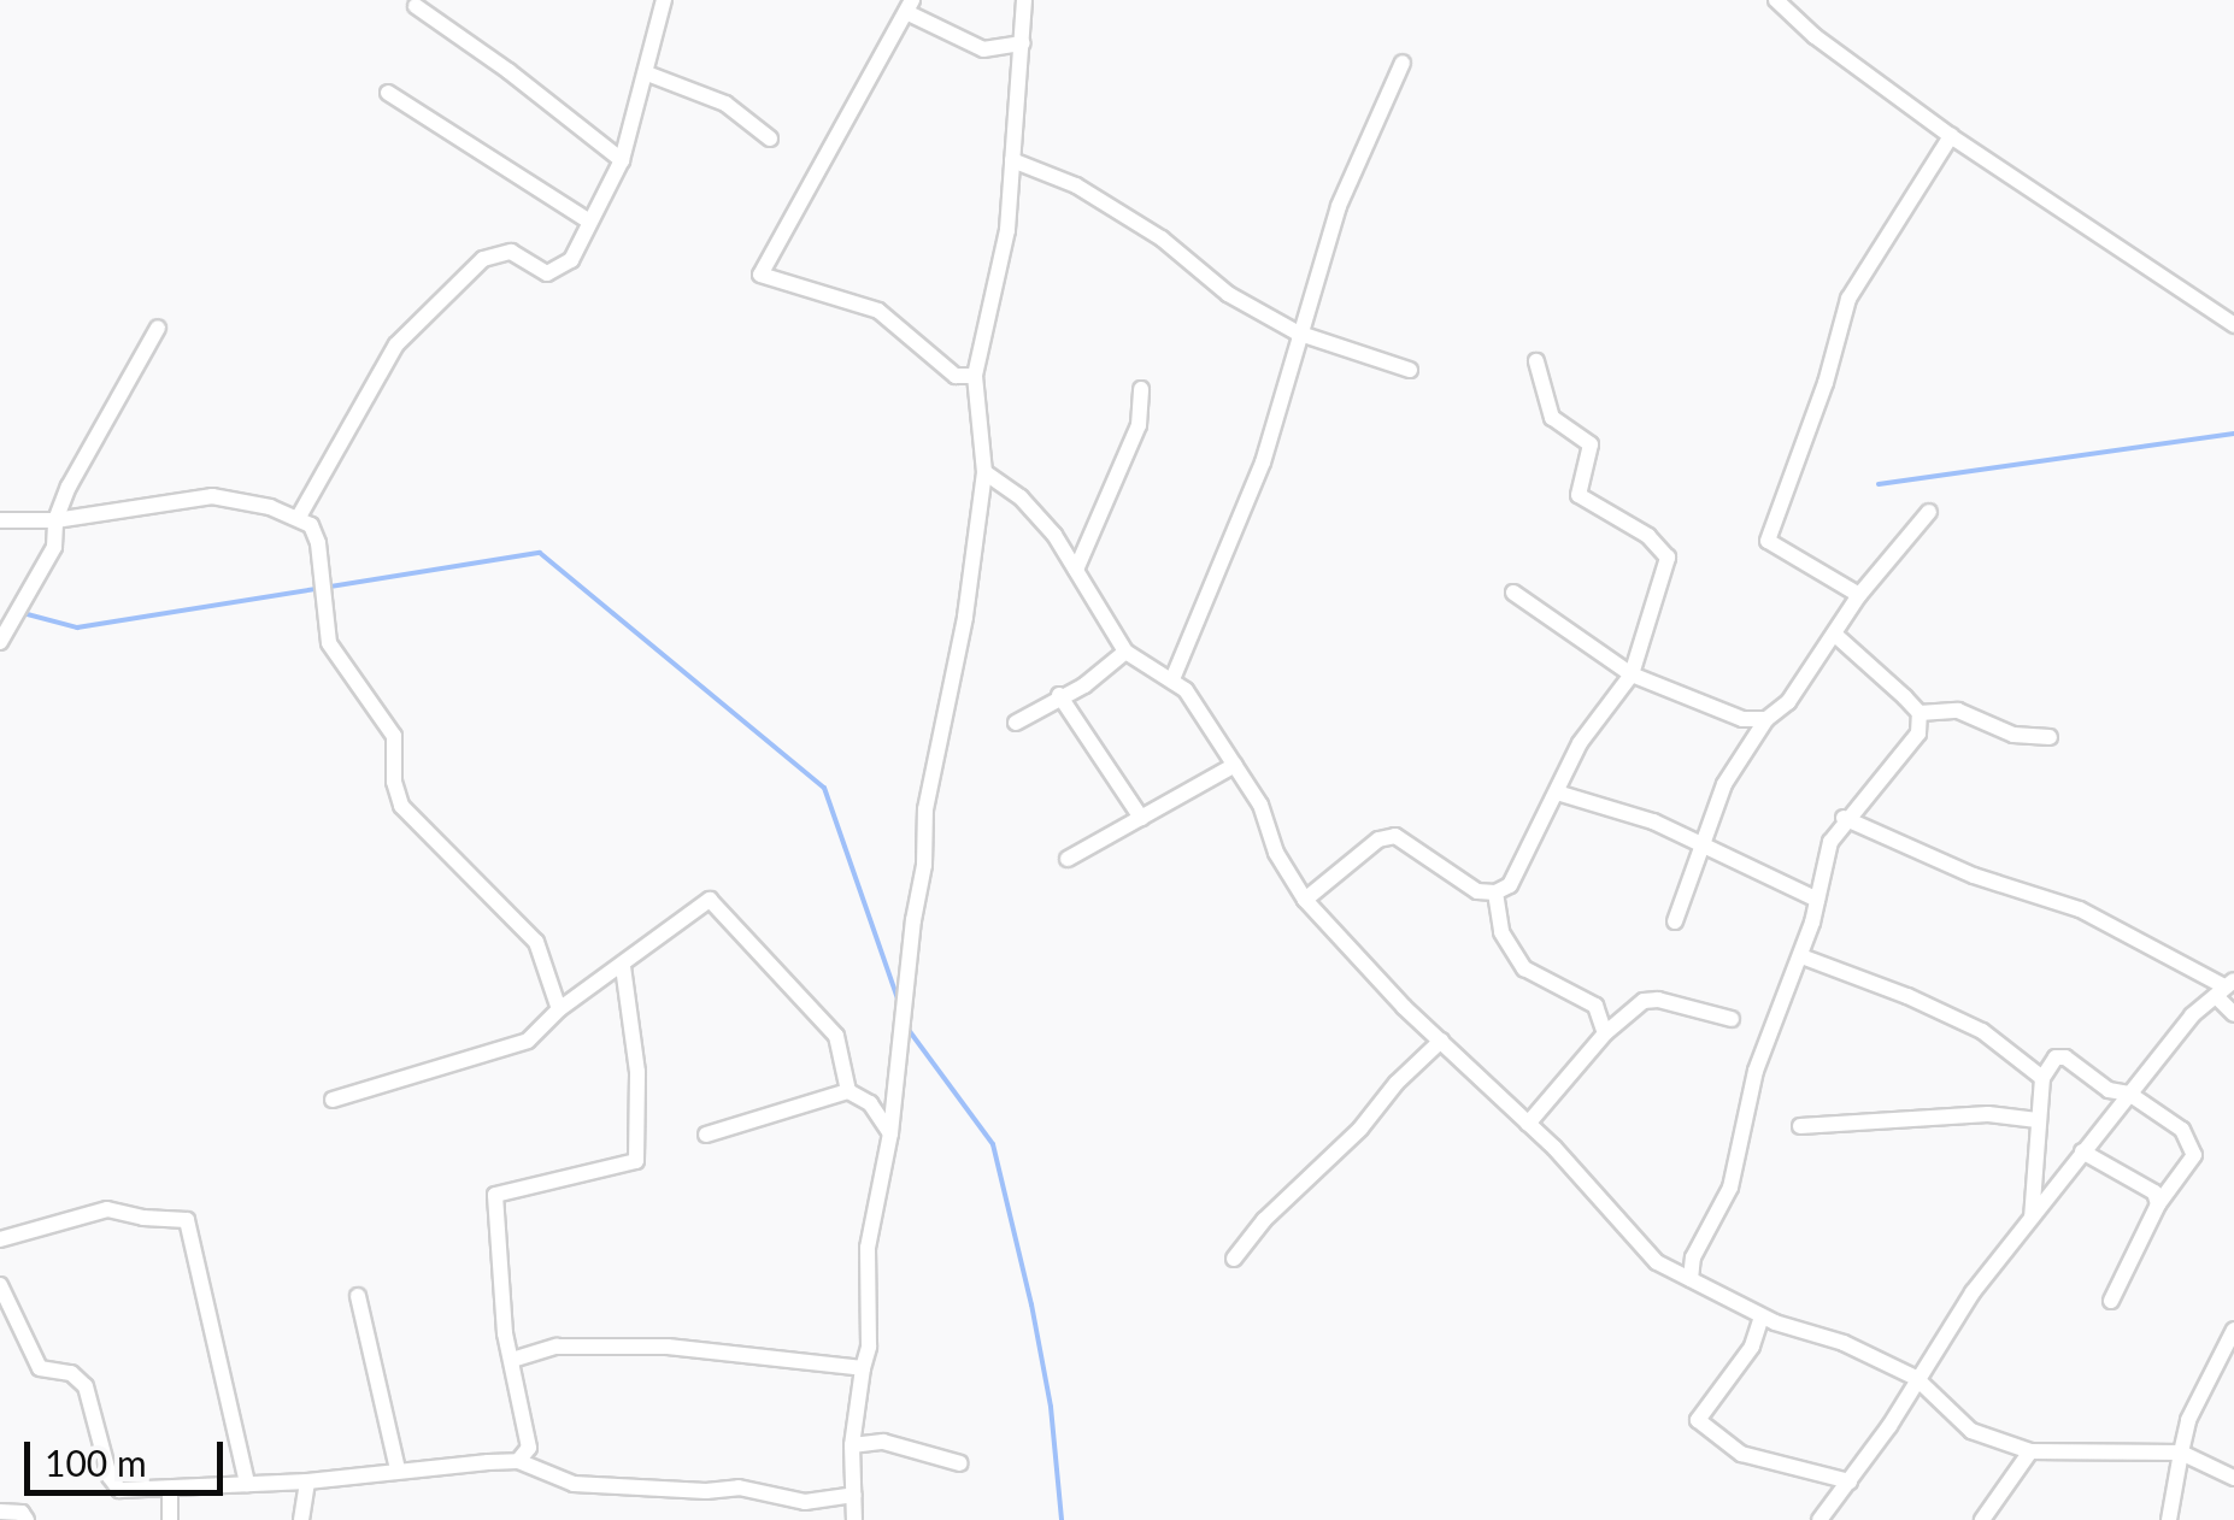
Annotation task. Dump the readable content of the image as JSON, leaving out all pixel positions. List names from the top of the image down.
{
  "scale_bar": "100 m"
}
